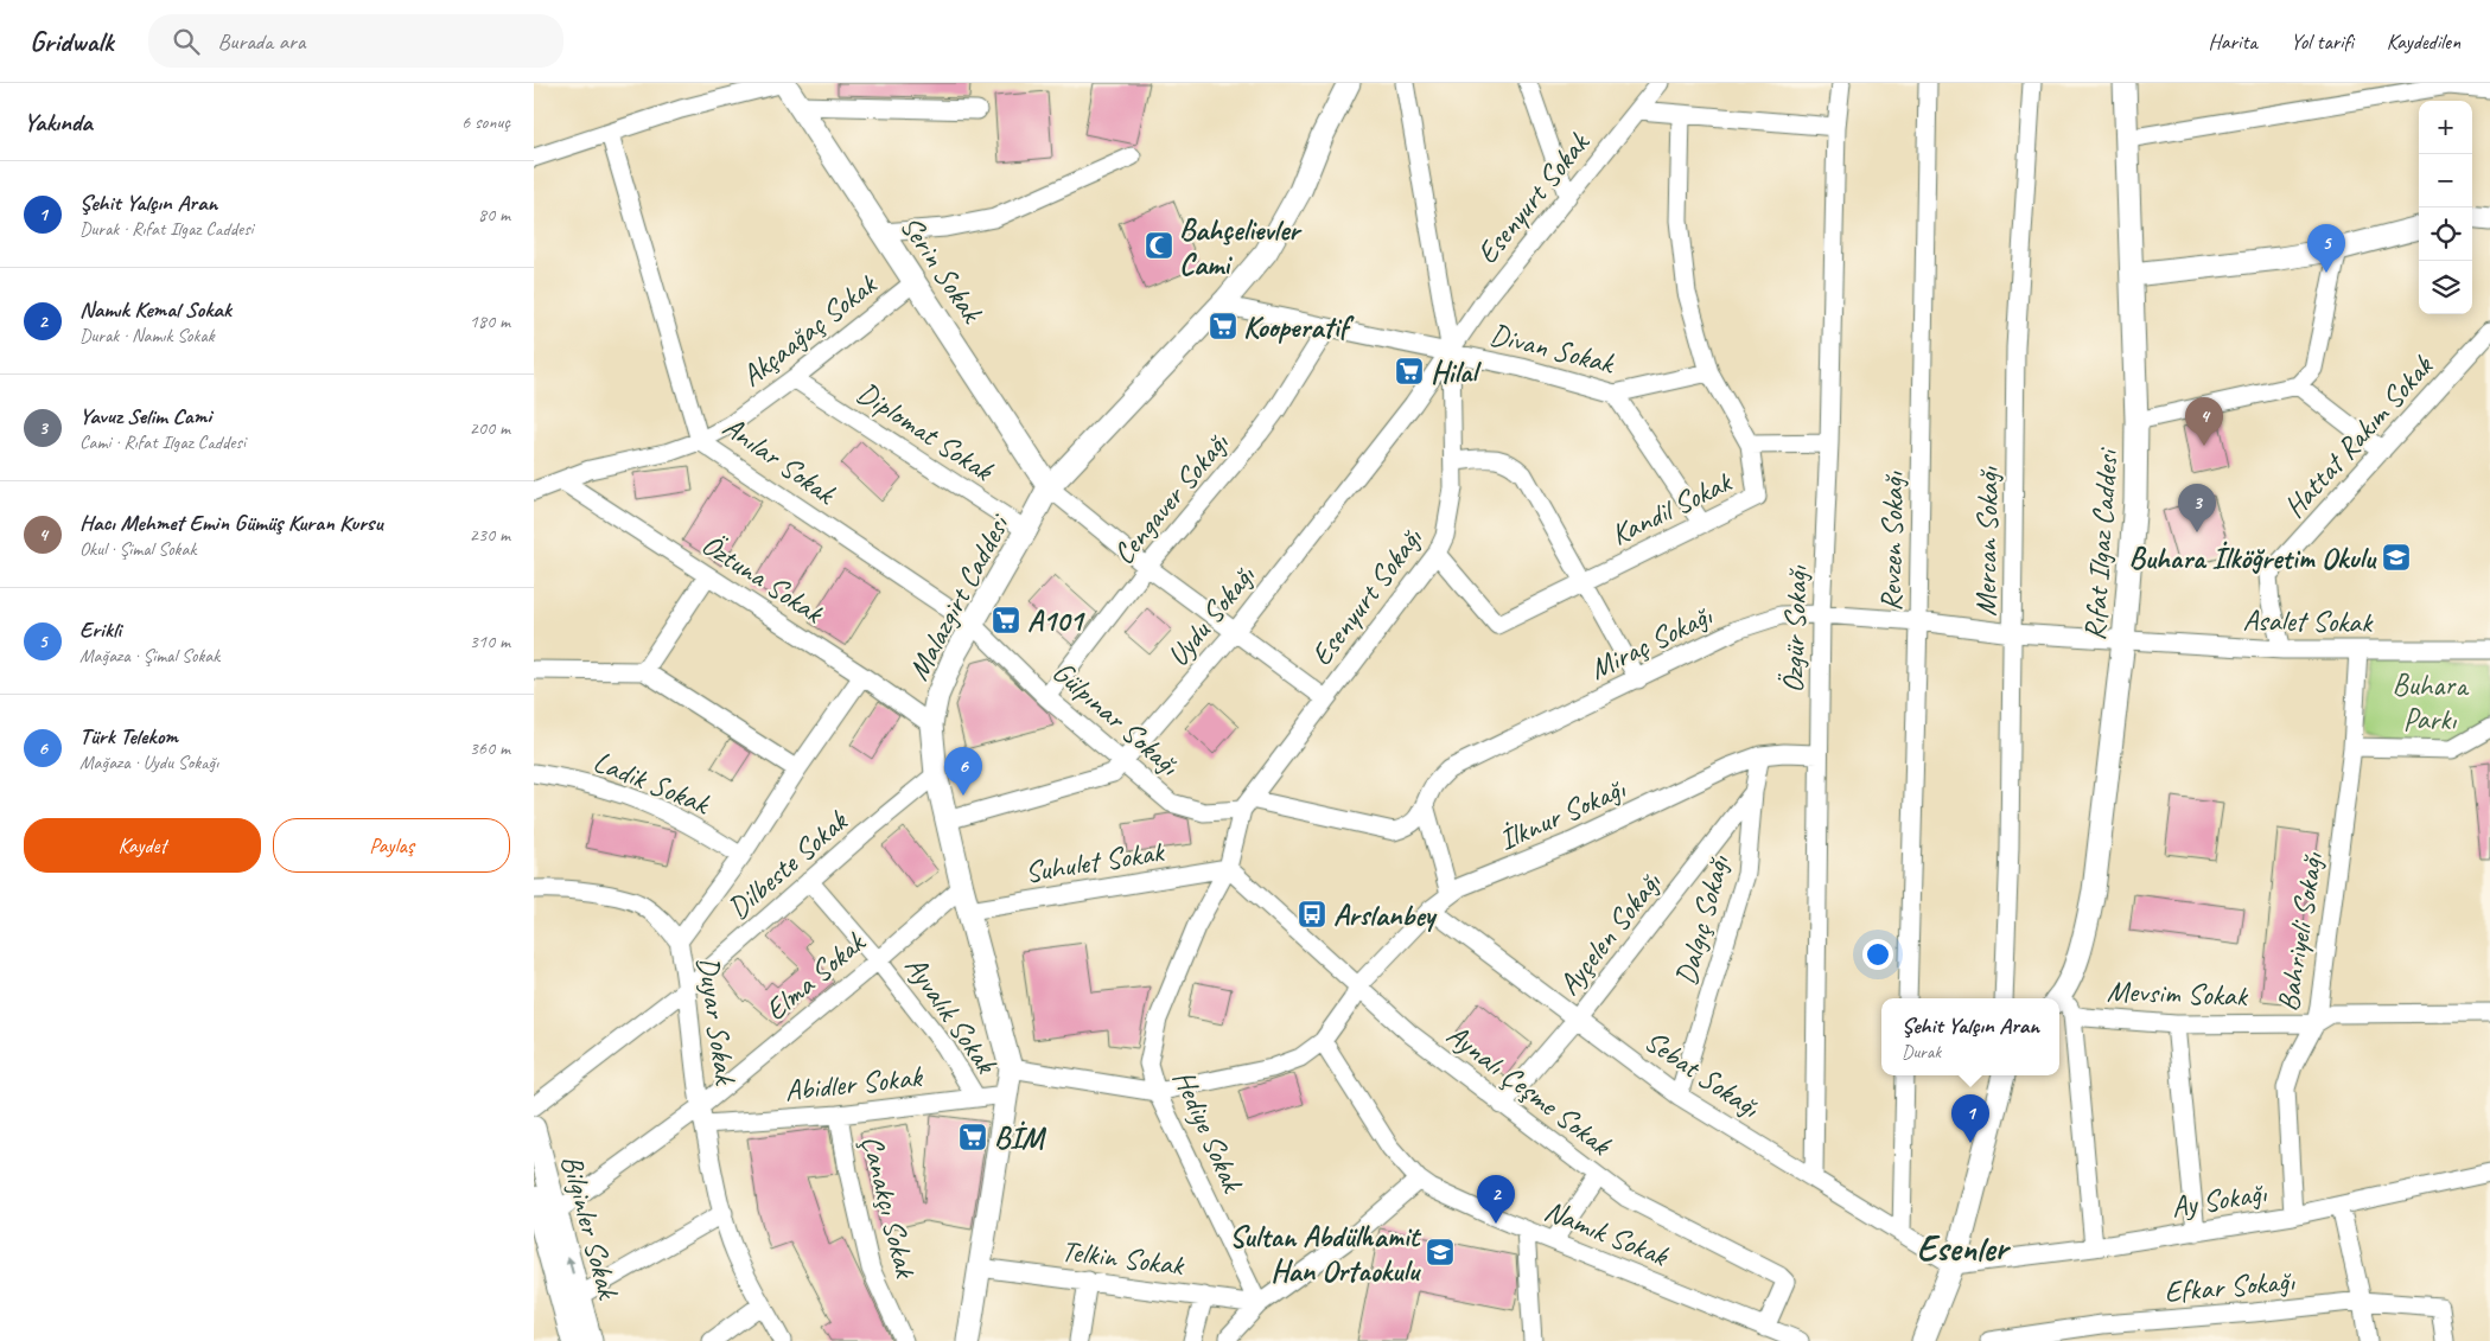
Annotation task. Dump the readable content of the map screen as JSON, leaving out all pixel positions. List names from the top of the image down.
{
  "streets": {
    "street": [
      "Esenyurt Sokak",
      "Serin Sokak",
      "Akçaağaç Sokak",
      "Divan Sokak",
      "Diplomat Sokak",
      "Hattat Rakım Sokak",
      "Anılar Sokak",
      "Cengaver Sokağı",
      "Kandil Sokak",
      "Revzen Sokağı",
      "Mercan Sokağı",
      "Rıfat Ilgaz Caddesi",
      "Öztuna Sokak",
      "Esenyurt Sokağı",
      "Malazgirt Caddesi",
      "Uydu Sokağı",
      "Asalet Sokak",
      "Özgür Sokağı",
      "Miraç Sokağı",
      "Gülpınar Sokağı",
      "Ladik Sokak",
      "İlknur Sokağı",
      "Suhulet Sokak",
      "Dilbeste Sokak",
      "Dalgıç Sokağı",
      "Bahriyeli Sokağı",
      "Ayçelen Sokağı",
      "Elma Sokak",
      "Mevsim Sokak",
      "Ayvalık Sokak",
      "Duyar Sokak",
      "Sebat Sokağı",
      "Abidler Sokak",
      "Aynalı Çeşme Sokak",
      "Hediye Sokak",
      "Ay Sokağı",
      "Çanakçı Sokak",
      "Bilginler Sokak",
      "Namık Sokak",
      "Telkin Sokak",
      "Efkar Sokağı"
    ]
  },
  "crossings": [
    ["Esenyurt Sokak", "Divan Sokak"],
    ["Esenyurt Sokak", "Esenyurt Sokağı"],
    ["Esenyurt Sokak", "Uydu Sokağı"],
    ["Serin Sokak", "Akçaağaç Sokak"],
    ["Serin Sokak", "Malazgirt Caddesi"],
    ["Akçaağaç Sokak", "Diplomat Sokak"],
    ["Akçaağaç Sokak", "Anılar Sokak"],
    ["Akçaağaç Sokak", "Öztuna Sokak"],
    ["Divan Sokak", "Cengaver Sokağı"],
    ["Divan Sokak", "Kandil Sokak"],
    ["Divan Sokak", "Esenyurt Sokağı"],
    ["Divan Sokak", "Malazgirt Caddesi"],
    ["Divan Sokak", "Uydu Sokağı"],
    ["Diplomat Sokak", "Malazgirt Caddesi"],
    ["Hattat Rakım Sokak", "Asalet Sokak"],
    ["Anılar Sokak", "Malazgirt Caddesi"],
    ["Anılar Sokak", "Gülpınar Sokağı"],
    ["Cengaver Sokağı", "Gülpınar Sokağı"],
    ["Kandil Sokak", "Esenyurt Sokağı"],
    ["Revzen Sokağı", "Miraç Sokağı"],
    ["Mercan Sokağı", "Miraç Sokağı"],
    ["Rıfat Ilgaz Caddesi", "Asalet Sokak"],
    ["Rıfat Ilgaz Caddesi", "Miraç Sokağı"],
    ["Rıfat Ilgaz Caddesi", "Mevsim Sokak"],
    ["Öztuna Sokak", "Malazgirt Caddesi"],
    ["Öztuna Sokak", "Duyar Sokak"],
    ["Esenyurt Sokağı", "Uydu Sokağı"],
    ["Esenyurt Sokağı", "Miraç Sokağı"],
    ["Esenyurt Sokağı", "Gülpınar Sokağı"],
    ["Esenyurt Sokağı", "Hediye Sokak"],
    ["Malazgirt Caddesi", "Uydu Sokağı"],
    ["Malazgirt Caddesi", "Gülpınar Sokağı"],
    ["Malazgirt Caddesi", "Suhulet Sokak"],
    ["Malazgirt Caddesi", "Dilbeste Sokak"],
    ["Malazgirt Caddesi", "Elma Sokak"],
    ["Malazgirt Caddesi", "Abidler Sokak"],
    ["Malazgirt Caddesi", "Telkin Sokak"],
    ["Uydu Sokağı", "Gülpınar Sokağı"],
    ["Asalet Sokak", "Miraç Sokağı"],
    ["Asalet Sokak", "Bahriyeli Sokağı"],
    ["Özgür Sokağı", "Miraç Sokağı"],
    ["Özgür Sokağı", "İlknur Sokağı"],
    ["Özgür Sokağı", "Sebat Sokağı"],
    ["Miraç Sokağı", "Gülpınar Sokağı"],
    ["Miraç Sokağı", "Hediye Sokak"],
    ["Gülpınar Sokağı", "Hediye Sokak"],
    ["Ladik Sokak", "Duyar Sokak"],
    ["İlknur Sokağı", "Dalgıç Sokağı"],
    ["İlknur Sokağı", "Sebat Sokağı"],
    ["İlknur Sokağı", "Aynalı Çeşme Sokak"],
    ["İlknur Sokağı", "Hediye Sokak"],
    ["İlknur Sokağı", "Namık Sokak"],
    ["Suhulet Sokak", "Aynalı Çeşme Sokak"],
    ["Suhulet Sokak", "Hediye Sokak"],
    ["Dilbeste Sokak", "Ayvalık Sokak"],
    ["Dilbeste Sokak", "Duyar Sokak"],
    ["Dalgıç Sokağı", "Ayçelen Sokağı"],
    ["Dalgıç Sokağı", "Sebat Sokağı"],
    ["Bahriyeli Sokağı", "Mevsim Sokak"],
    ["Bahriyeli Sokağı", "Ay Sokağı"],
    ["Ayçelen Sokağı", "Sebat Sokağı"],
    ["Ayçelen Sokağı", "Aynalı Çeşme Sokak"],
    ["Elma Sokak", "Ayvalık Sokak"],
    ["Elma Sokak", "Duyar Sokak"],
    ["Elma Sokak", "Bilginler Sokak"],
    ["Ayvalık Sokak", "Abidler Sokak"],
    ["Duyar Sokak", "Abidler Sokak"],
    ["Sebat Sokağı", "Ay Sokağı"],
    ["Abidler Sokak", "Çanakçı Sokak"],
    ["Aynalı Çeşme Sokak", "Hediye Sokak"],
    ["Aynalı Çeşme Sokak", "Namık Sokak"],
    ["Hediye Sokak", "Telkin Sokak"]
  ],
  "districts": ["Esenler"],
  "parks": ["Buhara Parkı"],
  "places": {
    "mosque": ["Bahçelievler Cami"],
    "supermarket": [
      "Kooperatif",
      "Hilal",
      "A101",
      "BİM"
    ],
    "school or university": ["Buhara İlköğretim Okulu", "Sultan Abdülhamit Han Ortaokulu"],
    "bus stop": ["Arslanbey"]
  },
  "page": {
    "header": "Gridwalk",
    "search": "Burada ara",
    "nav": ["Harita", "Yol tarifi", "Kaydedilen"],
    "heading": ["Yakında", "6 sonuç"],
    "map_buttons": ["+", "−"],
    "list": [
      {
        "mark": "1",
        "name": "Şehit Yalçın Aran",
        "note": "Durak · Rıfat Ilgaz Caddesi",
        "value": "80 m"
      },
      {
        "mark": "2",
        "name": "Namık Kemal Sokak",
        "note": "Durak · Namık Sokak",
        "value": "180 m"
      },
      {
        "mark": "3",
        "name": "Yavuz Selim Cami",
        "note": "Cami · Rıfat Ilgaz Caddesi",
        "value": "200 m"
      },
      {
        "mark": "4",
        "name": "Hacı Mehmet Emin Gümüş Kuran Kursu",
        "note": "Okul · Şimal Sokak",
        "value": "230 m"
      },
      {
        "mark": "5",
        "name": "Erikli",
        "note": "Mağaza · Şimal Sokak",
        "value": "310 m"
      },
      {
        "mark": "6",
        "name": "Türk Telekom",
        "note": "Mağaza · Uydu Sokağı",
        "value": "360 m"
      }
    ],
    "pins": [
      "5",
      "4",
      "3",
      "6",
      "1",
      "2"
    ],
    "buttons": ["Kaydet", "Paylaş"],
    "popup": ["Şehit Yalçın Aran", "Durak"]
  }
}
